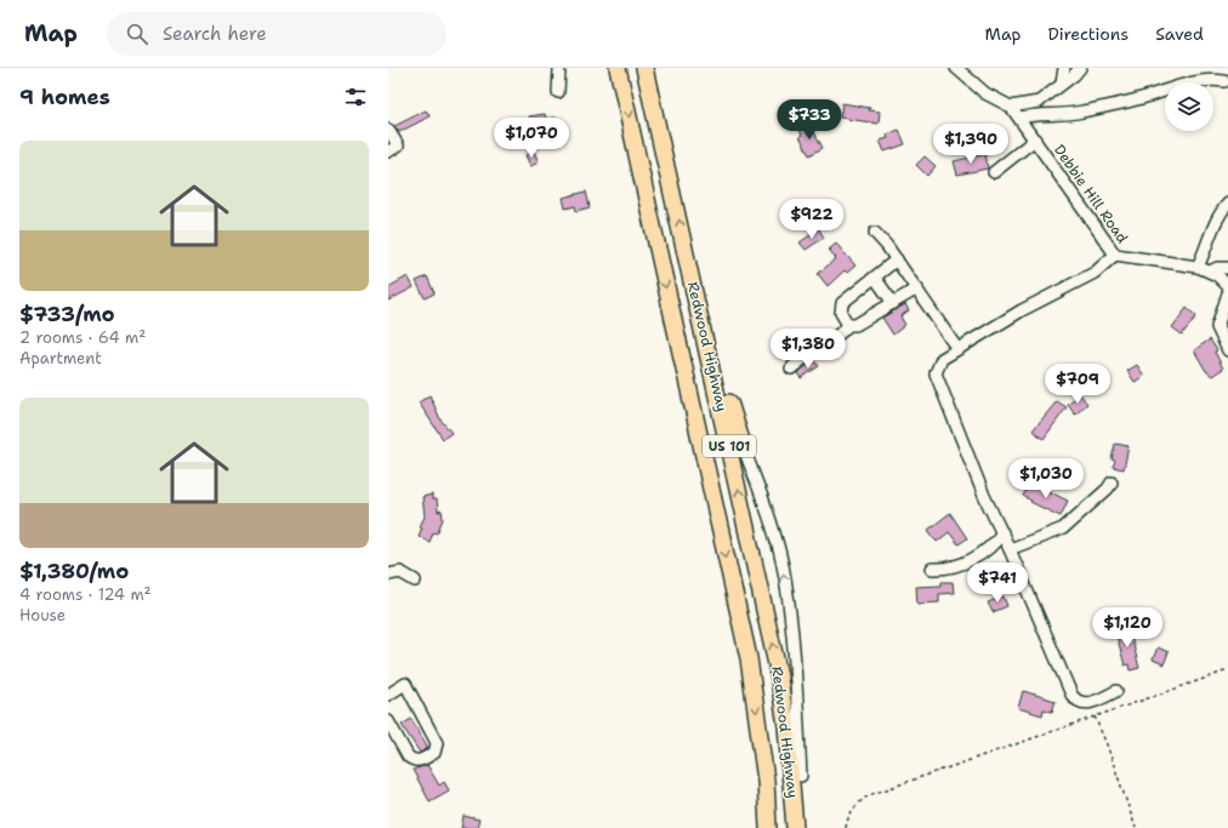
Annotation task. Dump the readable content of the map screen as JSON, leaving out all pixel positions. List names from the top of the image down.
{
  "streets": {
    "highway": ["Redwood Highway", "US 101"],
    "street": ["Debbie Hill Road"]
  },
  "page": {
    "header": "Map",
    "search": "Search here",
    "nav": ["Map", "Directions", "Saved"],
    "heading": "9 homes",
    "price": [
      "$733",
      "$1,070",
      "$1,390",
      "$922",
      "$1,380",
      "$709",
      "$1,030",
      "$741",
      "$1,120"
    ],
    "list": [
      {
        "name": "$733/mo",
        "note": "2 rooms · 64 m² · Apartment"
      },
      {
        "name": "$1,380/mo",
        "note": "4 rooms · 124 m² · House"
      }
    ]
  }
}
